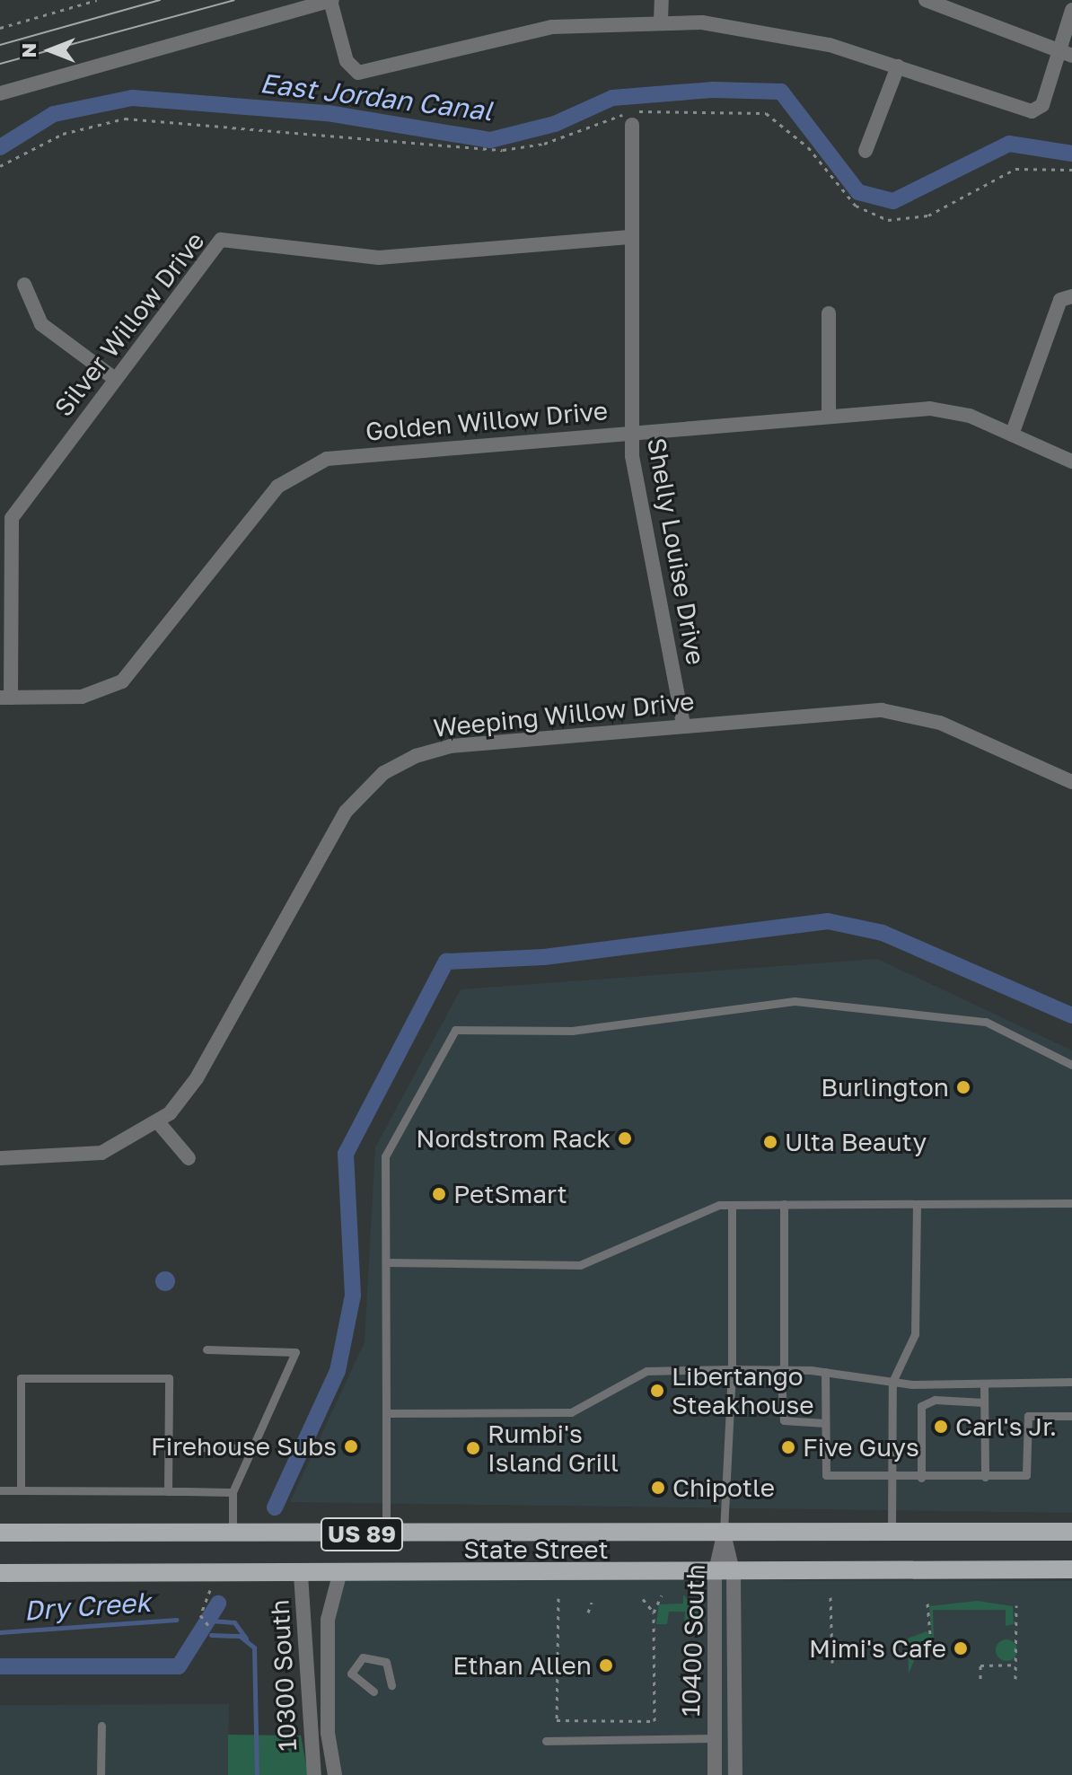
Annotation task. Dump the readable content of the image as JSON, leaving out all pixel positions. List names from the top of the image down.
{
  "streets": {
    "main road": ["US 89", "State Street"],
    "street": [
      "Silver Willow Drive",
      "Golden Willow Drive",
      "Shelly Louise Drive",
      "Weeping Willow Drive",
      "10400 South",
      "10300 South"
    ]
  },
  "crossings": [
    ["Silver Willow Drive", "Golden Willow Drive"],
    ["Silver Willow Drive", "Shelly Louise Drive"],
    ["Golden Willow Drive", "Shelly Louise Drive"],
    ["Shelly Louise Drive", "Weeping Willow Drive"],
    ["State Street", "10400 South"],
    ["State Street", "10300 South"]
  ],
  "water": ["East Jordan Canal", "Dry Creek"],
  "places": [
    "Burlington",
    "Nordstrom Rack",
    "Ulta Beauty",
    "PetSmart",
    "Libertango Steakhouse",
    "Carl's Jr.",
    "Firehouse Subs",
    "Five Guys",
    "Rumbi's Island Grill",
    "Chipotle",
    "Mimi's Cafe",
    "Ethan Allen"
  ],
  "north": "left"
}
